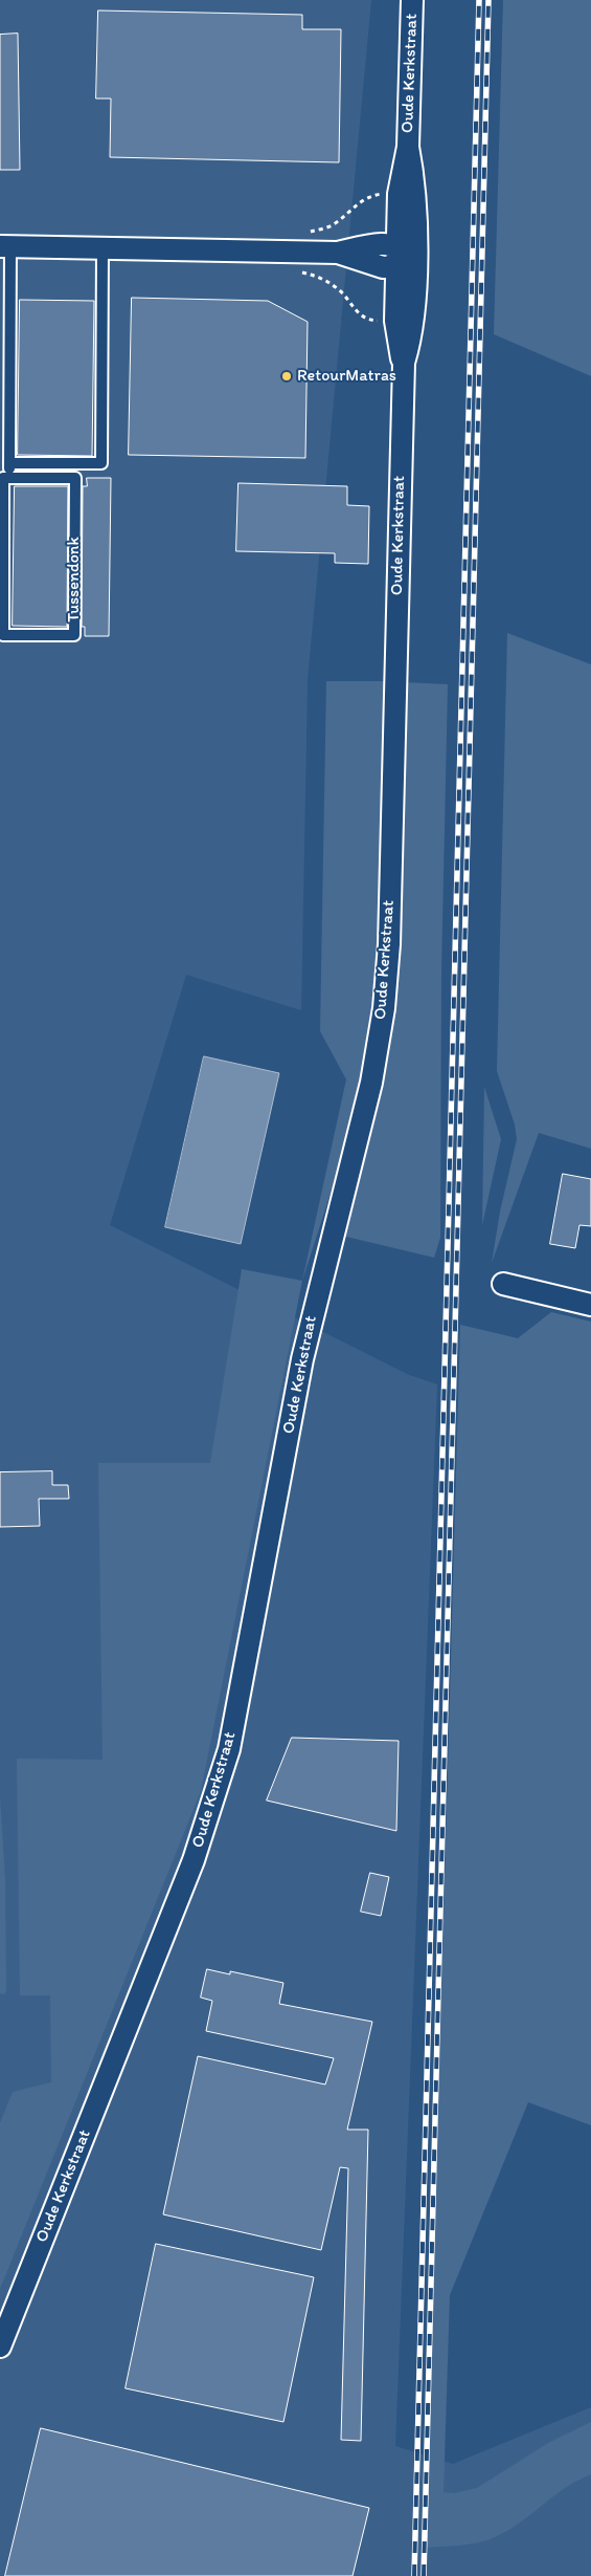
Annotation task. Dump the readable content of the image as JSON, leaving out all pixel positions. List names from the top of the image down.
{
  "streets": {
    "street": ["Oude Kerkstraat", "Tussendonk"]
  },
  "crossings": [
    ["Oude Kerkstraat", "Tussendonk"]
  ],
  "places": ["RetourMatras"]
}
